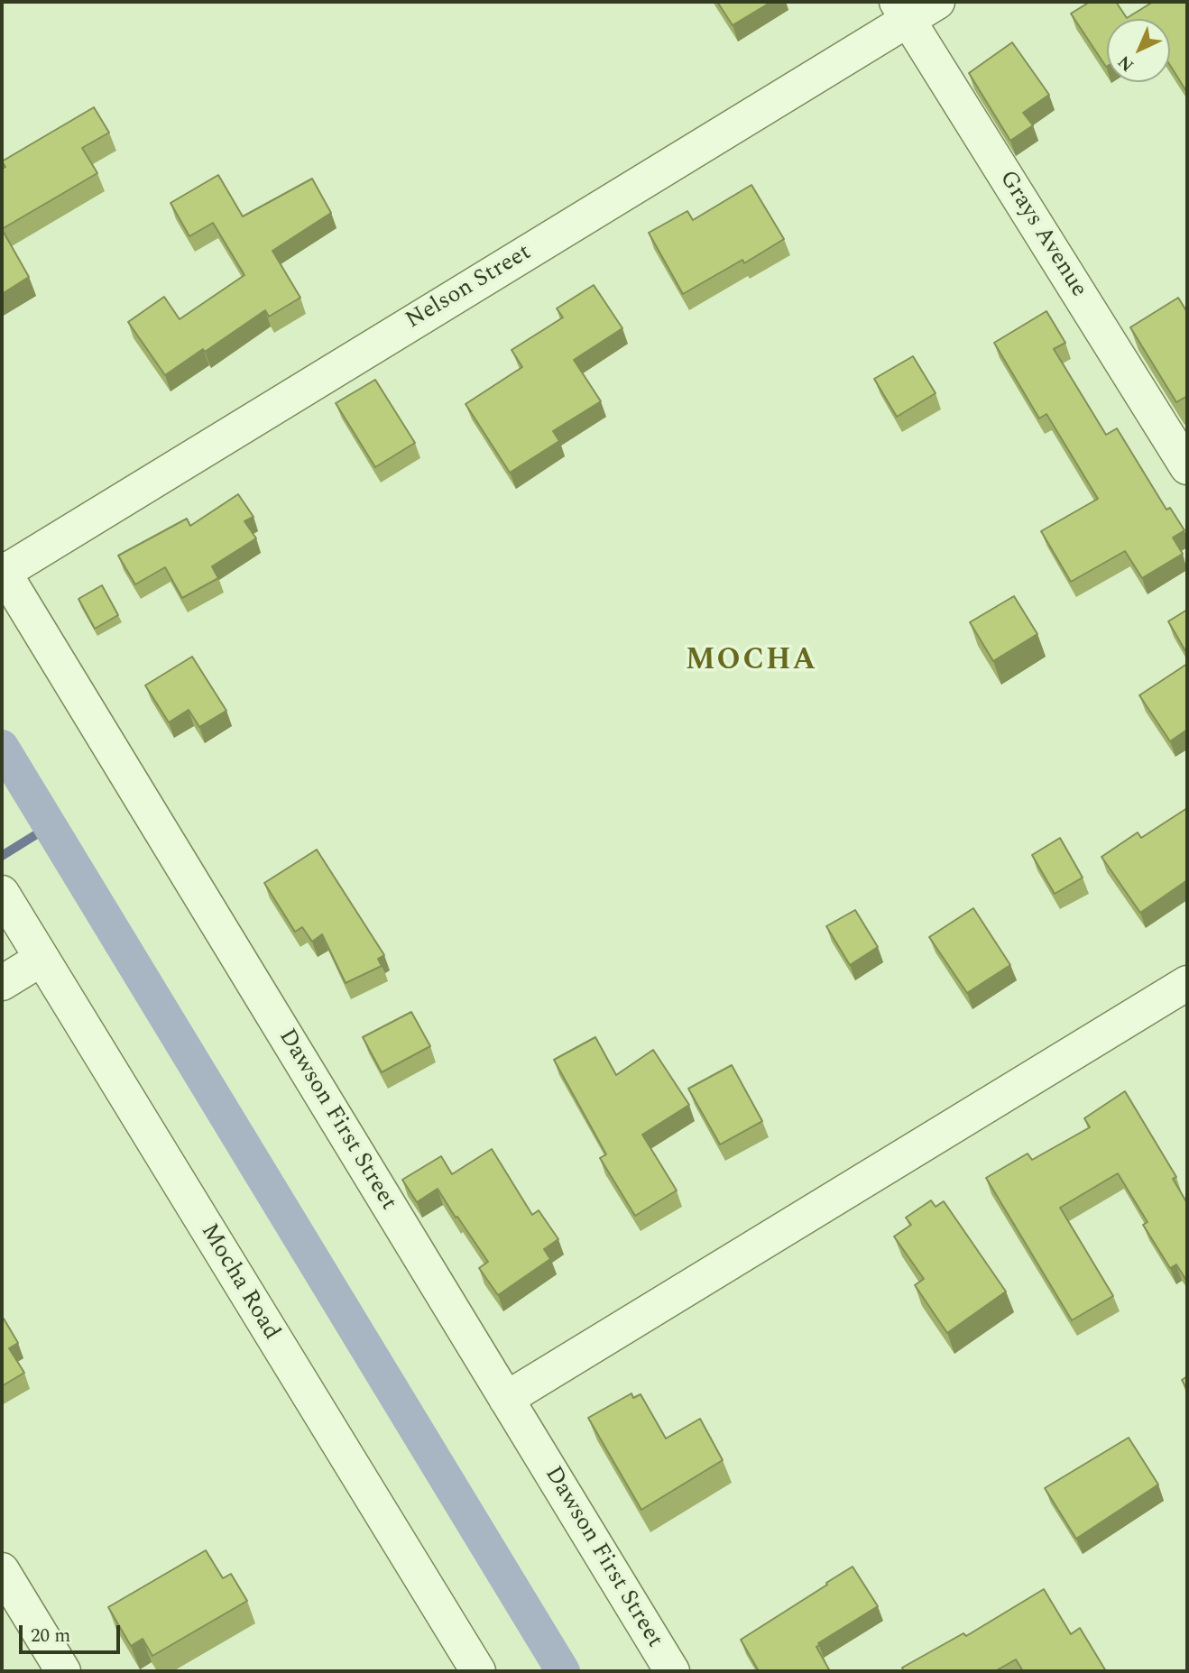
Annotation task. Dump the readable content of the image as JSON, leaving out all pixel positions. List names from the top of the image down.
{
  "streets": {
    "street": [
      "Grays Avenue",
      "Nelson Street",
      "Dawson First Street",
      "Mocha Road"
    ]
  },
  "crossings": [
    ["Grays Avenue", "Nelson Street"],
    ["Nelson Street", "Dawson First Street"]
  ],
  "districts": ["MOCHA"],
  "scale_bar": "20 m",
  "north": "bottom left"
}
